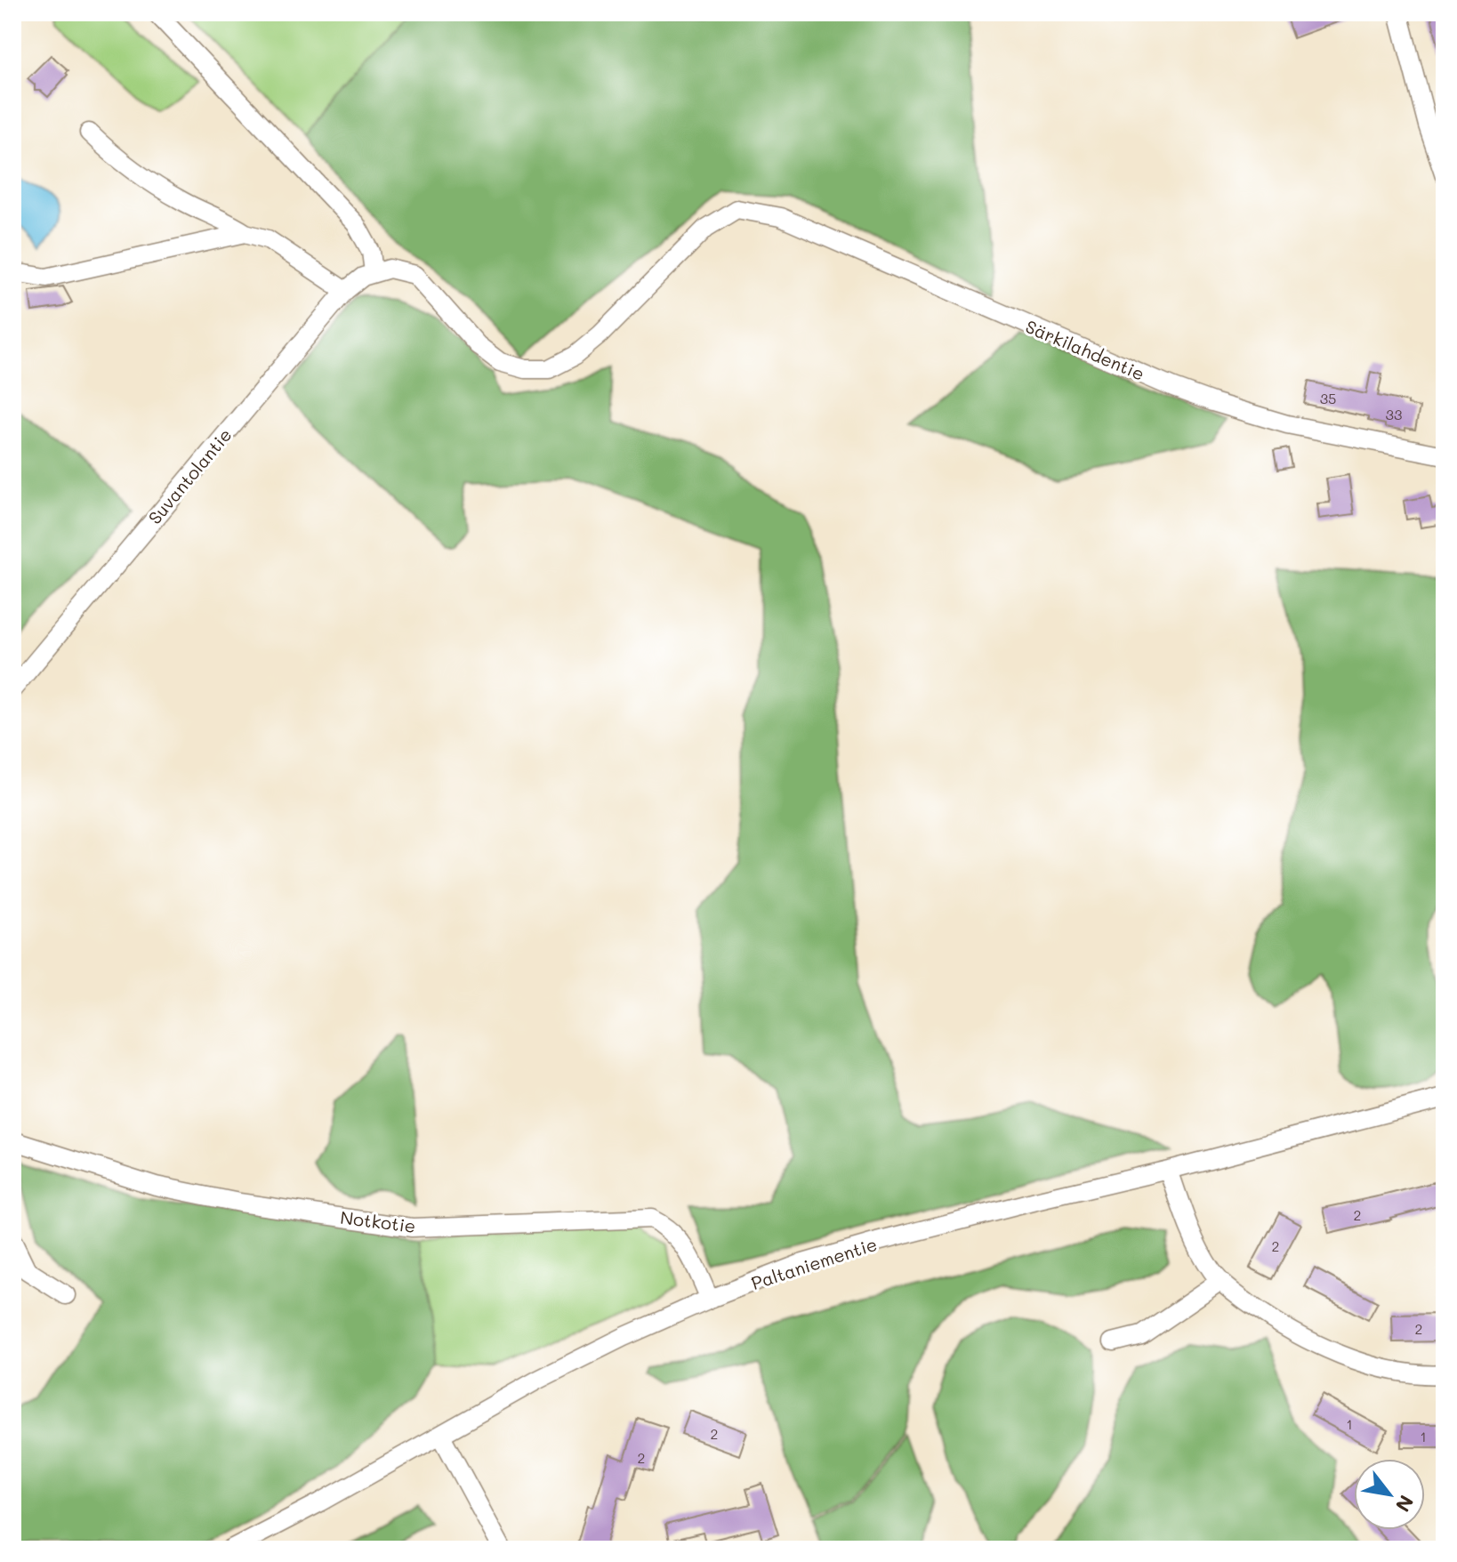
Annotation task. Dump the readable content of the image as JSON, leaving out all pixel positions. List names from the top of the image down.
{
  "streets": {
    "street": [
      "Särkilahdentie",
      "Suvantolantie",
      "Notkotie",
      "Paltaniementie"
    ]
  },
  "crossings": [
    ["Särkilahdentie", "Suvantolantie"],
    ["Notkotie", "Paltaniementie"]
  ],
  "house_numbers": [
    "35",
    "33",
    "2",
    "2",
    "2",
    "1",
    "2",
    "1",
    "2"
  ],
  "north": "bottom right"
}
